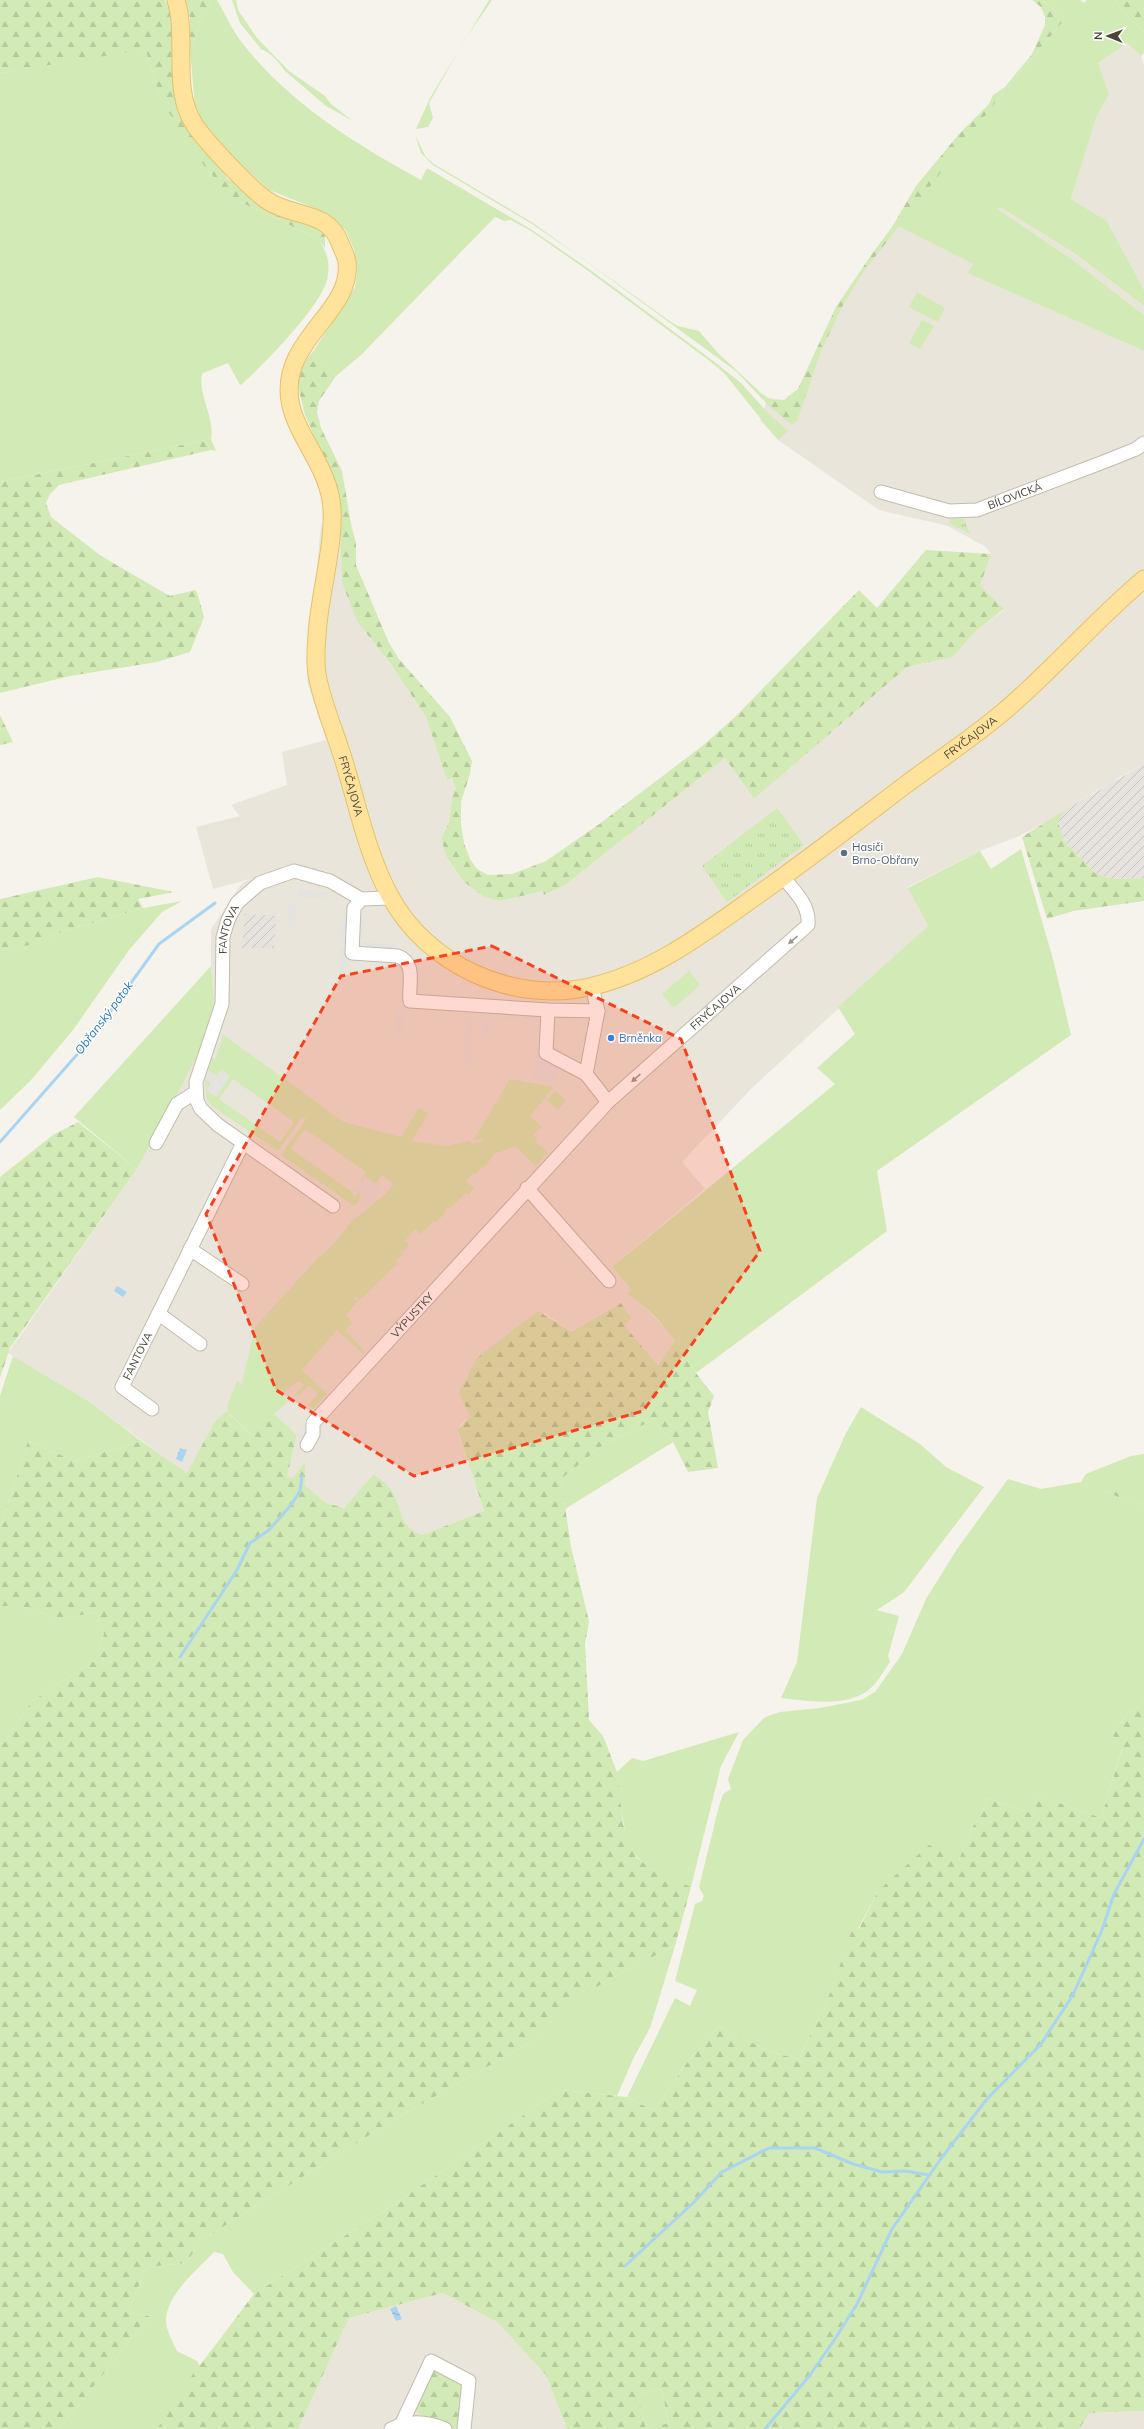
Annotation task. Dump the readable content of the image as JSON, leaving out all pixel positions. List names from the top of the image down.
{
  "streets": {
    "main road": ["FRYČAJOVA"],
    "street": ["BÍLOVICKÁ", "FANTOVA", "VÝPUSTKY"]
  },
  "crossings": [
    ["FRYČAJOVA", "VÝPUSTKY"]
  ],
  "water": ["Obřanský potok"],
  "places": ["Hasiči Brno-Obřany", "Brněnka"],
  "north": "left"
}
